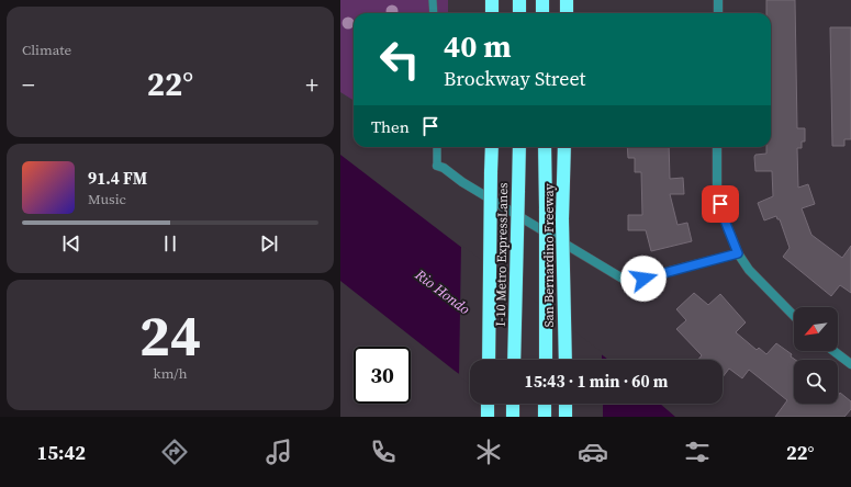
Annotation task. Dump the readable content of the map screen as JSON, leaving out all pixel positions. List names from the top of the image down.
{
  "streets": {
    "highway": ["I-10 Metro ExpressLanes", "San Bernardino Freeway"]
  },
  "water": ["Rio Hondo"],
  "north": "bottom left",
  "page": {
    "tile": [
      "Climate",
      ["24", "km/h"]
    ],
    "turn": ["40 m", "Brockway Street"],
    "heat": ["−", "22°", "+"],
    "then": "Then",
    "song": ["91.4 FM", "Music"],
    "limit": "30",
    "trip": "15:43 · 1 min · 60 m",
    "tabs": ["15:42", "22°"]
  }
}
